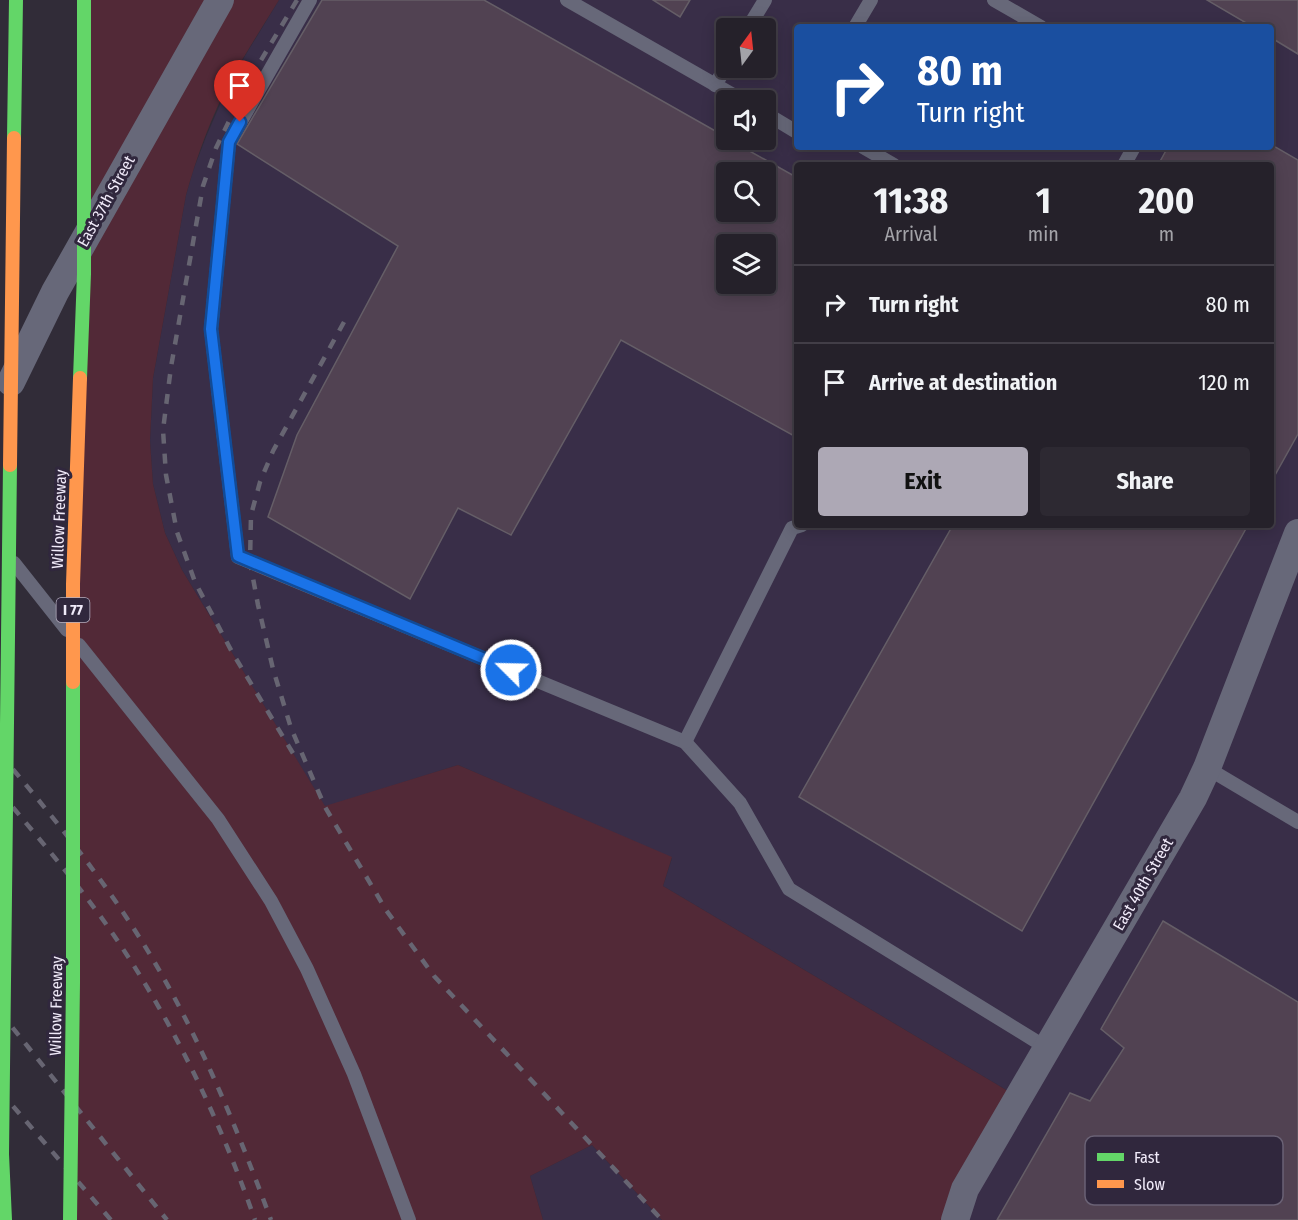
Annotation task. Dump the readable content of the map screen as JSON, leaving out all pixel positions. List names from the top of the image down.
{
  "streets": {
    "highway": ["Willow Freeway", "I 77"],
    "street": ["East 37th Street", "East 40th Street"]
  },
  "legend": ["Fast", "Slow"],
  "north": "top",
  "page": {
    "turn": ["80 m", "Turn right"],
    "eta": [
      "11:38",
      "Arrival",
      "1",
      "min",
      "200",
      "m"
    ],
    "list": [
      {
        "name": "Turn right",
        "value": "80 m"
      },
      {
        "name": "Arrive at destination",
        "value": "120 m"
      }
    ],
    "buttons": ["Exit", "Share"]
  }
}
